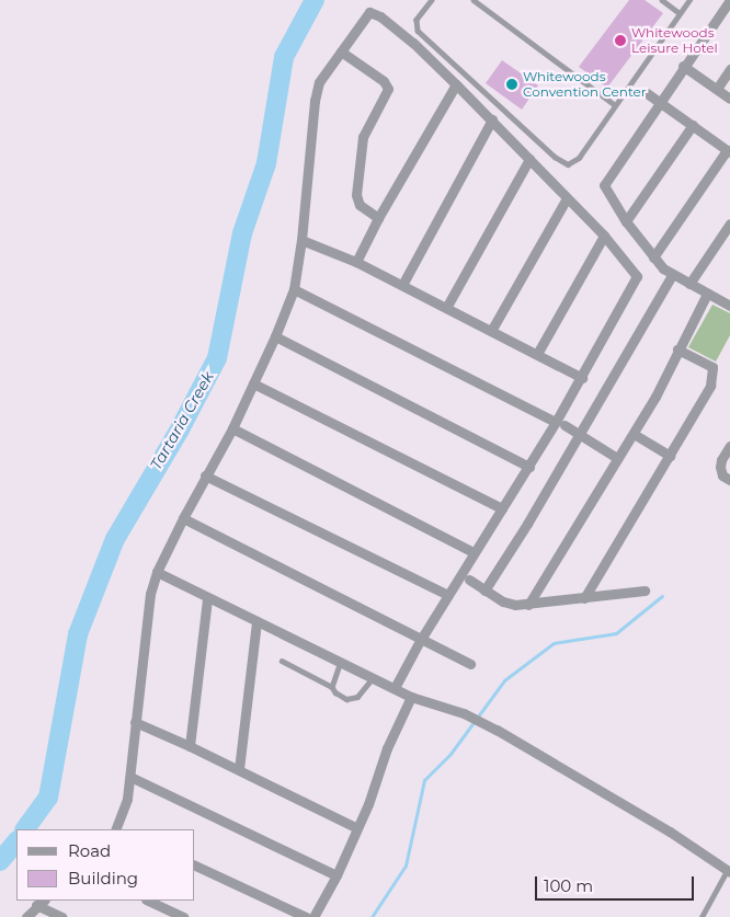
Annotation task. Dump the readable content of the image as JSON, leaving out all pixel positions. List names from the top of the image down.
{
  "water": ["Tartaria Creek"],
  "places": ["Whitewoods Leisure Hotel", "Whitewoods Convention Center"],
  "legend": ["Road", "Building"],
  "scale_bar": "100 m"
}
